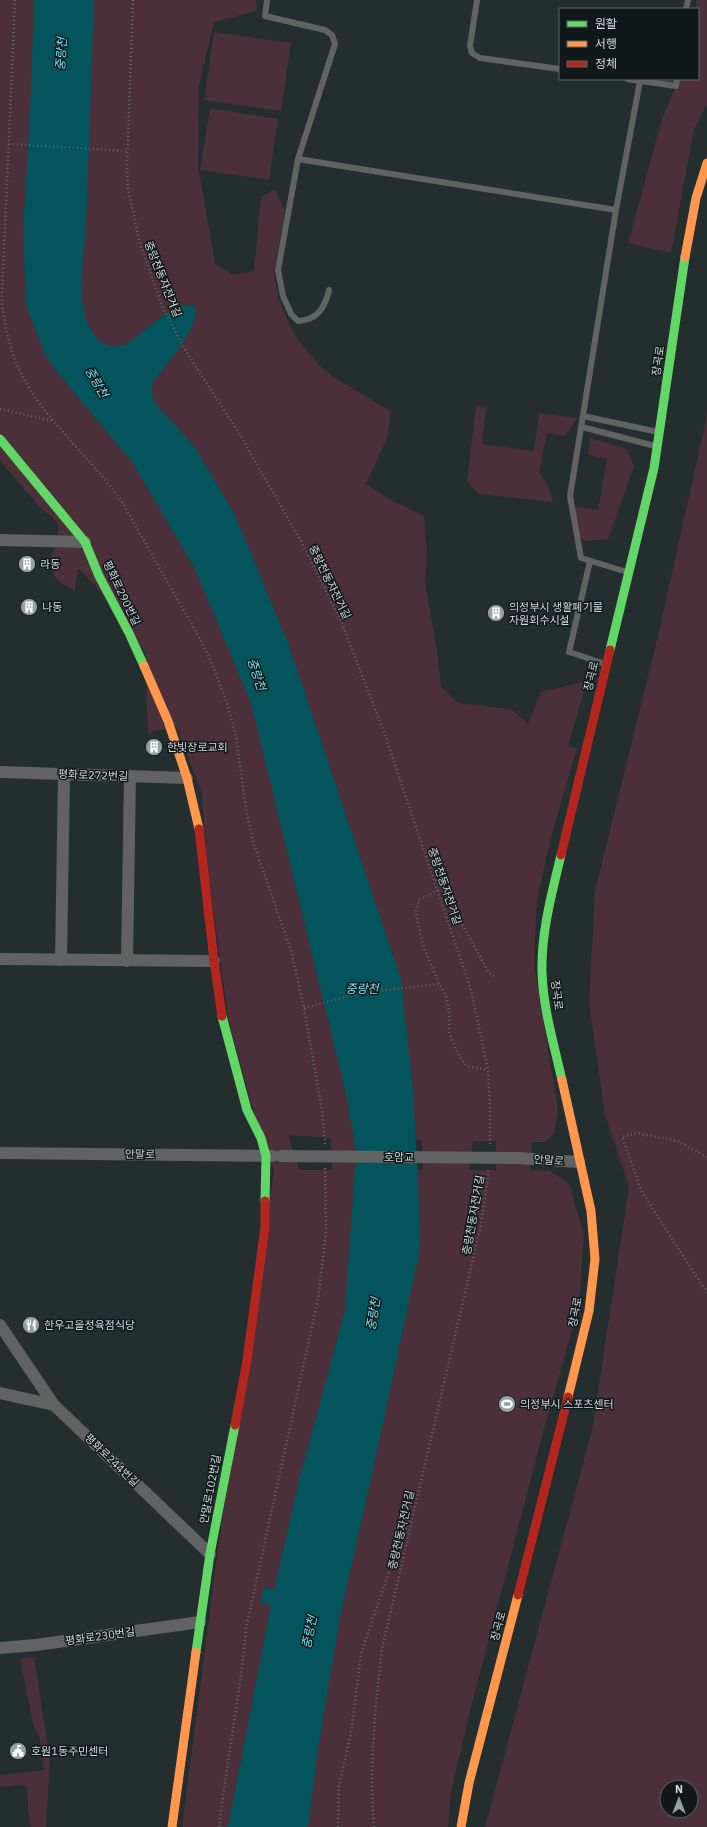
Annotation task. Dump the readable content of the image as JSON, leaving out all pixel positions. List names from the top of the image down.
{
  "streets": {
    "street": [
      "장곡로",
      "평화로290번길",
      "평화로272번길",
      "안말로",
      "호암교",
      "평화로244번길",
      "안말로102번길",
      "평화로230번길"
    ],
    "path": ["중랑천동자전거길"]
  },
  "crossings": [
    ["장곡로", "안말로"],
    ["평화로290번길", "평화로272번길"],
    ["평화로290번길", "안말로102번길"],
    ["안말로", "호암교"],
    ["안말로", "안말로102번길"],
    ["평화로244번길", "안말로102번길"],
    ["안말로102번길", "평화로230번길"]
  ],
  "water": ["중랑천"],
  "places": {
    "building": [
      "라동",
      "나동",
      "의정부시 생활폐기물 자원회수시설",
      "한빛장로교회"
    ],
    "restaurant": ["한우고을정육점식당"],
    "sports": ["의정부시 스포츠센터"],
    "public building": ["호원1동주민센터"]
  },
  "legend": ["원활", "서행", "정체"],
  "north": "top"
}
